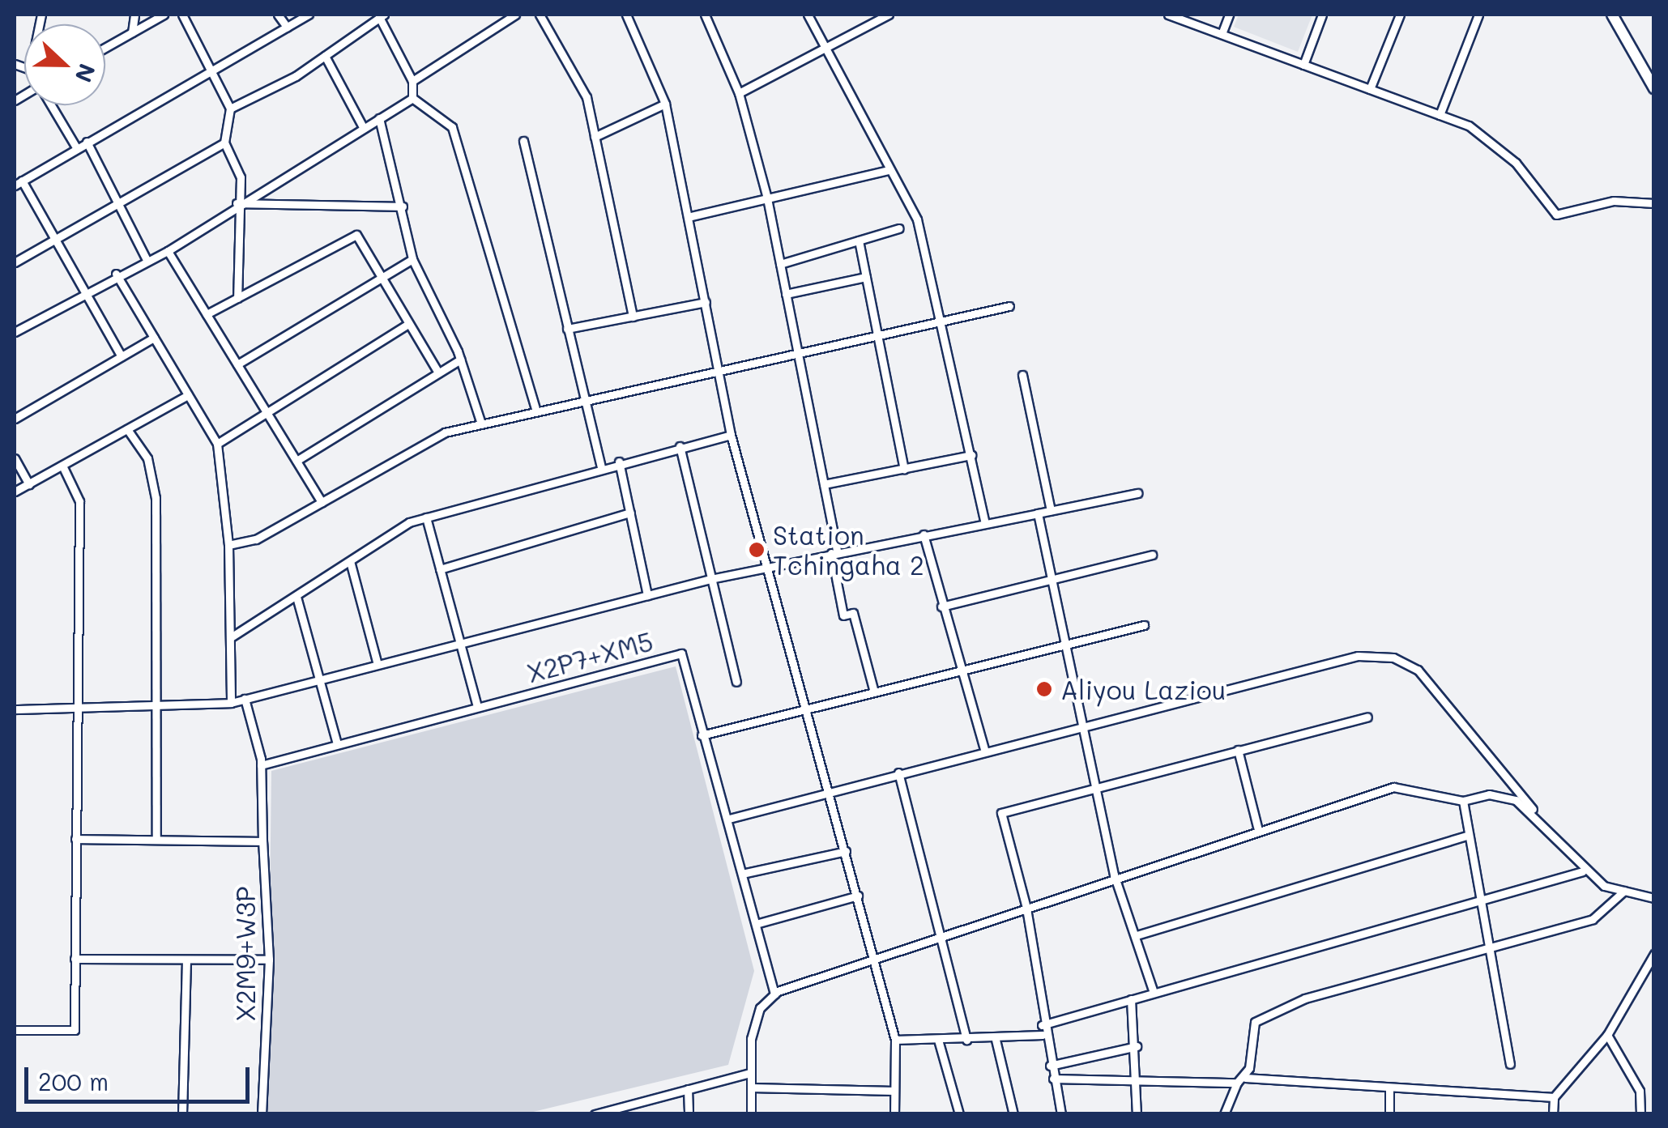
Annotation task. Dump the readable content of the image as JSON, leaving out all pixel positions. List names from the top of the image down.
{
  "streets": {
    "street": ["X2P7+XM5", "X2M9+W3P"]
  },
  "crossings": [
    ["X2P7+XM5", "X2M9+W3P"]
  ],
  "places": ["Station Tchingaha 2", "Aliyou Laziou"],
  "scale_bar": "200 m",
  "north": "right"
}
